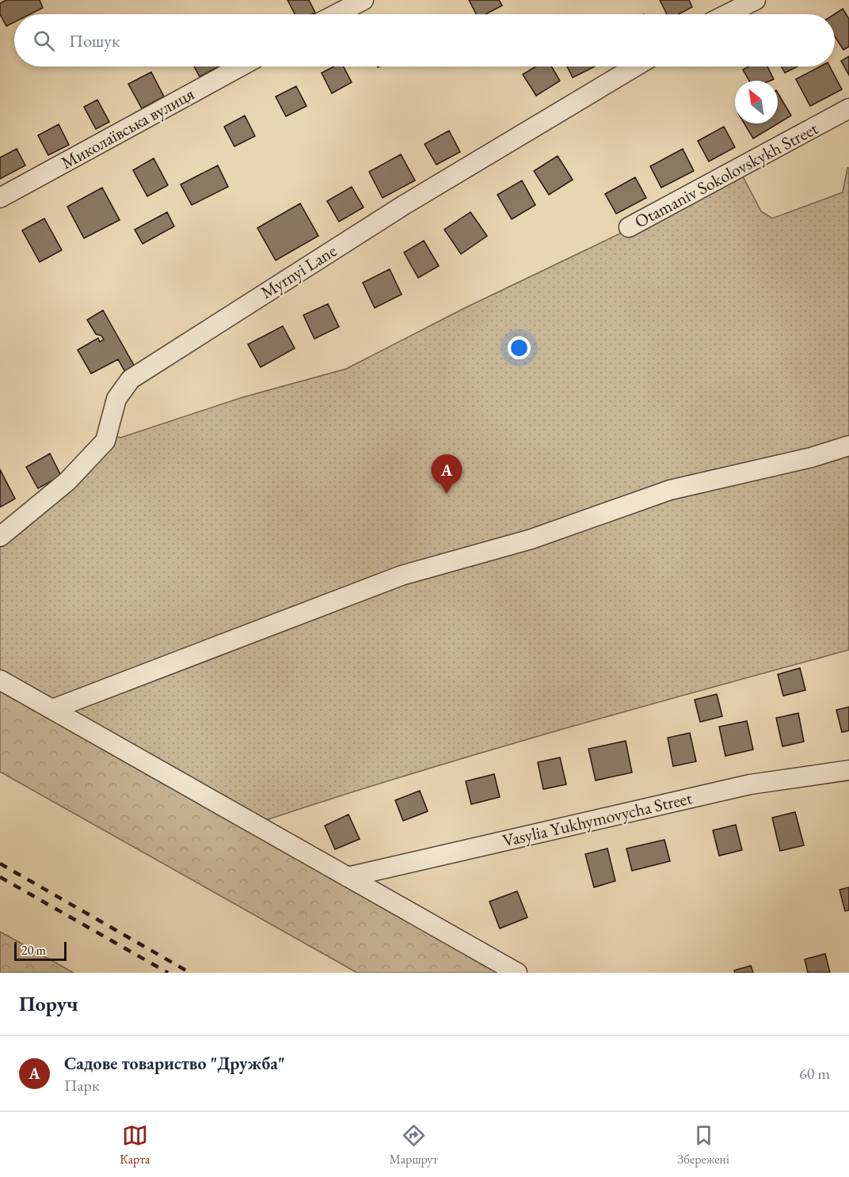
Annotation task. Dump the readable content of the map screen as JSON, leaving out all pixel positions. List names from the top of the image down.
{
  "streets": {
    "street": [
      "Миколаївська вулиця",
      "Otamaniv Sokolovskykh Street",
      "Myrnyi Lane",
      "Vasylia Yukhymovycha Street"
    ]
  },
  "scale_bar": "20 m",
  "north": "top left",
  "page": {
    "search": "Пошук",
    "pins": "A",
    "scale": "20 m",
    "heading": "Поруч",
    "list": [
      {
        "mark": "A",
        "name": "Садове товариство \"Дружба\"",
        "note": "Парк",
        "value": "60 m"
      }
    ],
    "nav": ["Карта", "Маршрут", "Збережені"]
  }
}
